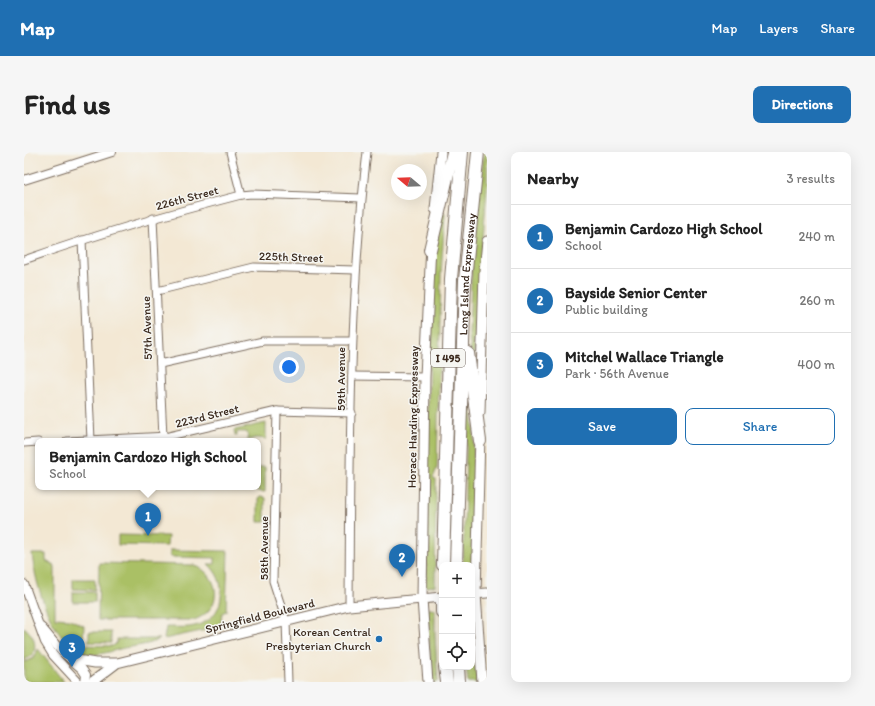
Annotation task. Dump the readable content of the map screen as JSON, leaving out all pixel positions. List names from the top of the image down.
{
  "streets": {
    "highway": ["Long Island Expressway", "I 495"],
    "main road": ["Horace Harding Expressway", "Springfield Boulevard"],
    "street": [
      "226th Street",
      "225th Street",
      "57th Avenue",
      "59th Avenue",
      "223rd Street",
      "58th Avenue"
    ]
  },
  "crossings": [
    ["226th Street", "57th Avenue"],
    ["226th Street", "59th Avenue"],
    ["225th Street", "57th Avenue"],
    ["225th Street", "59th Avenue"],
    ["57th Avenue", "223rd Street"],
    ["59th Avenue", "223rd Street"],
    ["59th Avenue", "Springfield Boulevard"],
    ["223rd Street", "58th Avenue"],
    ["Horace Harding Expressway", "Springfield Boulevard"],
    ["58th Avenue", "Springfield Boulevard"]
  ],
  "places": ["Korean Central Presbyterian Church"],
  "north": "left",
  "page": {
    "header": "Map",
    "nav": ["Map", "Layers", "Share"],
    "buttons": [
      "Directions",
      ["Save", "Share"]
    ],
    "title": "Find us",
    "heading": ["Nearby", "3 results"],
    "list": [
      {
        "mark": "1",
        "name": "Benjamin Cardozo High School",
        "note": "School",
        "value": "240 m"
      },
      {
        "mark": "2",
        "name": "Bayside Senior Center",
        "note": "Public building",
        "value": "260 m"
      },
      {
        "mark": "3",
        "name": "Mitchel Wallace Triangle",
        "note": "Park · 56th Avenue",
        "value": "400 m"
      }
    ],
    "popup": ["Benjamin Cardozo High School", "School"],
    "pins": ["1", "2", "3"],
    "map_buttons": ["+", "−"]
  }
}
